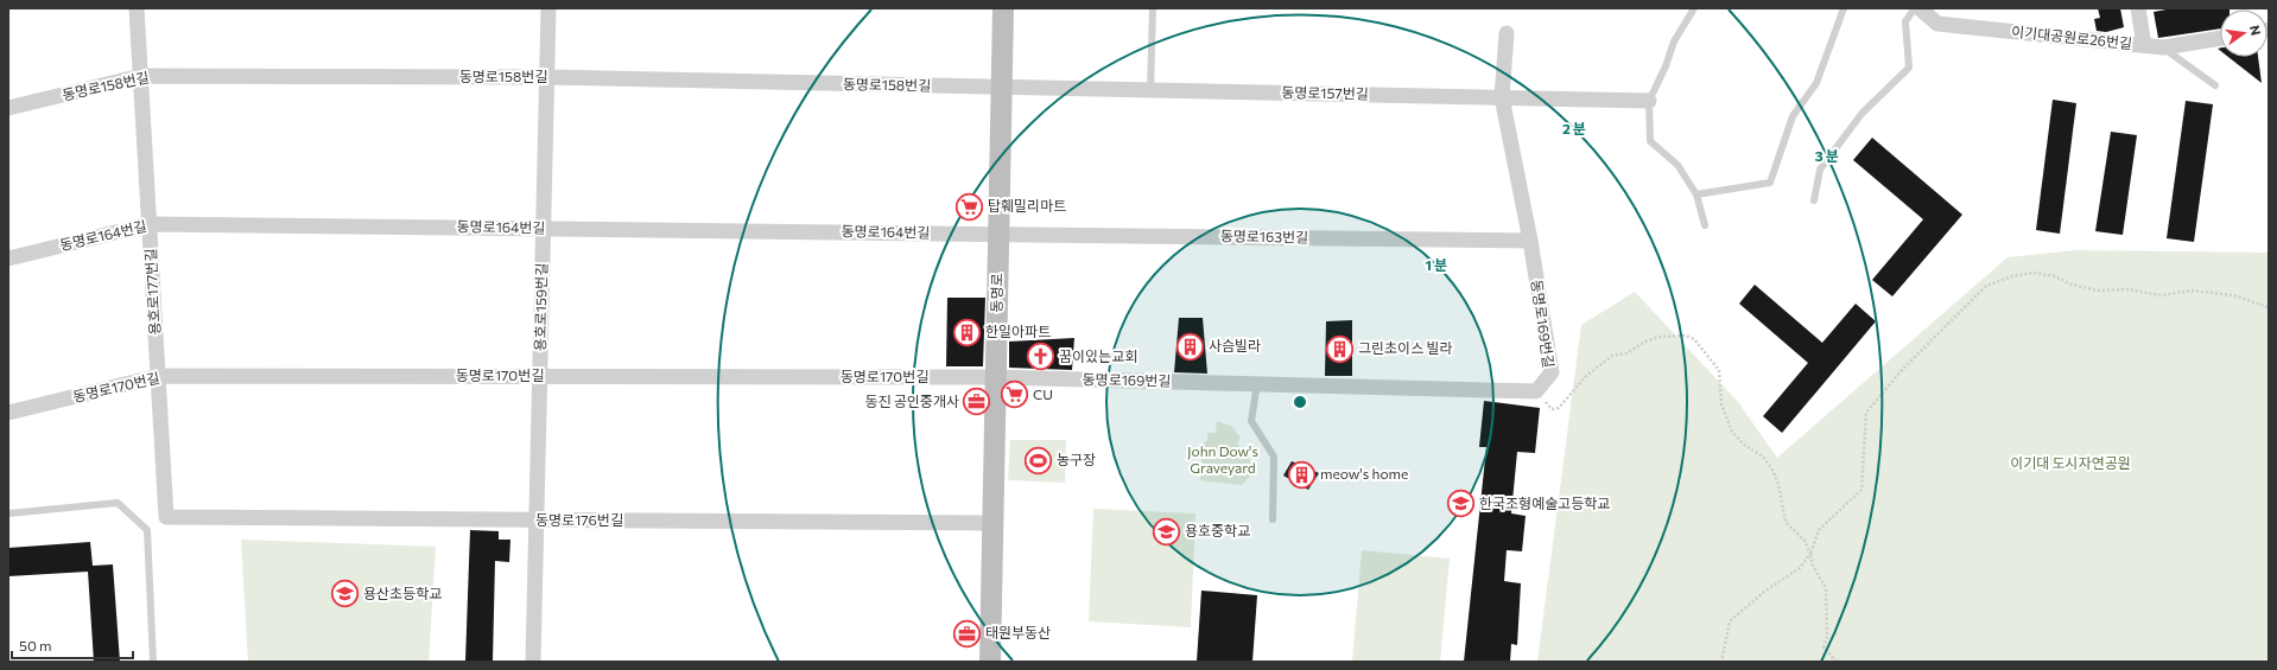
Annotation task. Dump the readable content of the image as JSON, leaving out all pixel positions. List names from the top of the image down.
{
  "streets": {
    "street": [
      "이기대공원로26번길",
      "동명로158번길",
      "동명로157번길",
      "동명로164번길",
      "동명로163번길",
      "용호로177번길",
      "동명로",
      "용호로159번길",
      "동명로169번길",
      "동명로170번길",
      "동명로176번길"
    ]
  },
  "crossings": [
    ["동명로158번길", "동명로157번길"],
    ["동명로158번길", "용호로177번길"],
    ["동명로158번길", "동명로"],
    ["동명로158번길", "용호로159번길"],
    ["동명로157번길", "동명로"],
    ["동명로157번길", "동명로169번길"],
    ["동명로164번길", "동명로163번길"],
    ["동명로164번길", "용호로177번길"],
    ["동명로164번길", "동명로"],
    ["동명로164번길", "용호로159번길"],
    ["동명로163번길", "동명로"],
    ["동명로163번길", "동명로169번길"],
    ["용호로177번길", "동명로170번길"],
    ["용호로177번길", "동명로176번길"],
    ["동명로", "동명로169번길"],
    ["동명로", "동명로170번길"],
    ["동명로", "동명로176번길"],
    ["용호로159번길", "동명로170번길"],
    ["용호로159번길", "동명로176번길"],
    ["동명로169번길", "동명로170번길"]
  ],
  "parks": ["John Dow's Graveyard", "이기대 도시자연공원"],
  "places": {
    "supermarket": ["탑훼밀리마트", "CU"],
    "building": [
      "한일아파트",
      "사슴빌라",
      "그린초이스 빌라",
      "meow's home"
    ],
    "church": ["꿈이있는교회"],
    "office": ["동진 공인중개사", "태원부동산"],
    "sports": ["농구장"],
    "school or university": ["한국조형예술고등학교", "용호중학교", "용산초등학교"]
  },
  "scale_bar": "50 m",
  "north": "right",
  "rings": ["2 분", "3 분", "1 분"]
}
